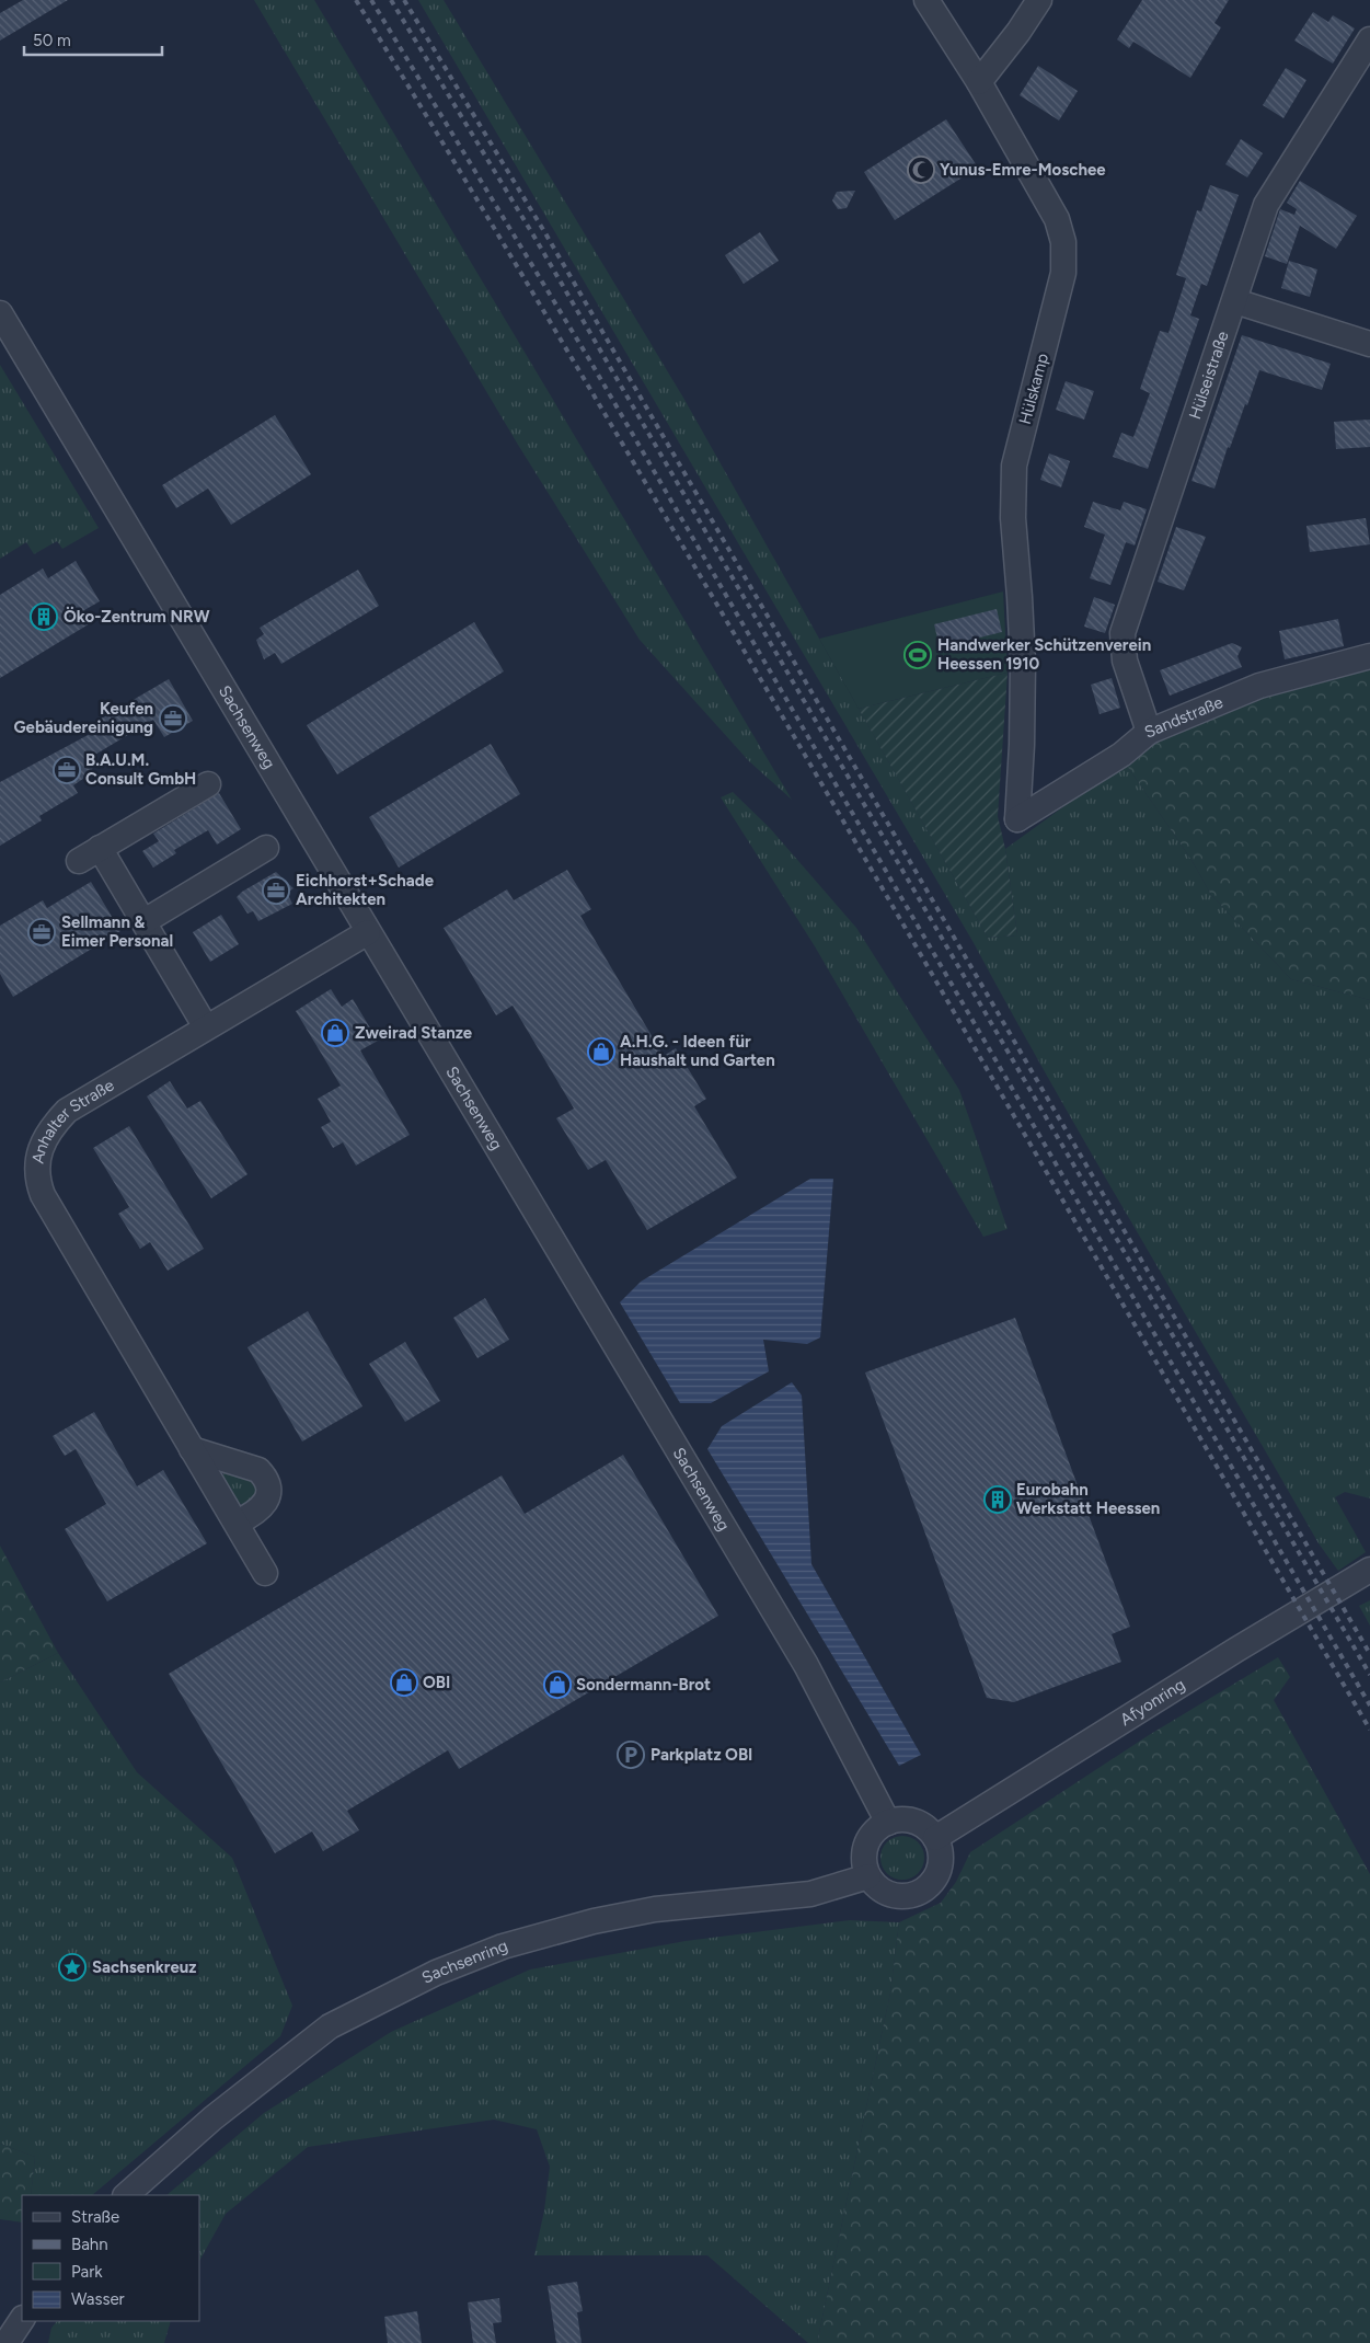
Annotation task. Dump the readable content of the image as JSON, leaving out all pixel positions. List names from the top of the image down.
{
  "streets": {
    "street": [
      "Hülseistraße",
      "Hülskamp",
      "Sandstraße",
      "Sachsenweg",
      "Anhalter Straße",
      "Afyonring",
      "Sachsenring"
    ]
  },
  "crossings": [
    ["Hülseistraße", "Sandstraße"],
    ["Hülskamp", "Sandstraße"],
    ["Sachsenweg", "Anhalter Straße"],
    ["Sachsenweg", "Afyonring"],
    ["Sachsenweg", "Sachsenring"],
    ["Afyonring", "Sachsenring"]
  ],
  "places": {
    "mosque": ["Yunus-Emre-Moschee"],
    "building": ["Öko-Zentrum NRW", "Eurobahn Werkstatt Heessen"],
    "sports": ["Handwerker Schützenverein Heessen 1910"],
    "office": [
      "Keufen Gebäudereinigung",
      "B.A.U.M. Consult GmbH",
      "Eichhorst+Schade Architekten",
      "Sellmann & Eimer Personal"
    ],
    "shop": [
      "Zweirad Stanze",
      "A.H.G. - Ideen für Haushalt und Garten",
      "OBI",
      "Sondermann-Brot"
    ],
    "parking": ["Parkplatz OBI"],
    "place": ["Sachsenkreuz"]
  },
  "legend": [
    "Straße",
    "Bahn",
    "Park",
    "Wasser"
  ],
  "scale_bar": "50 m"
}
